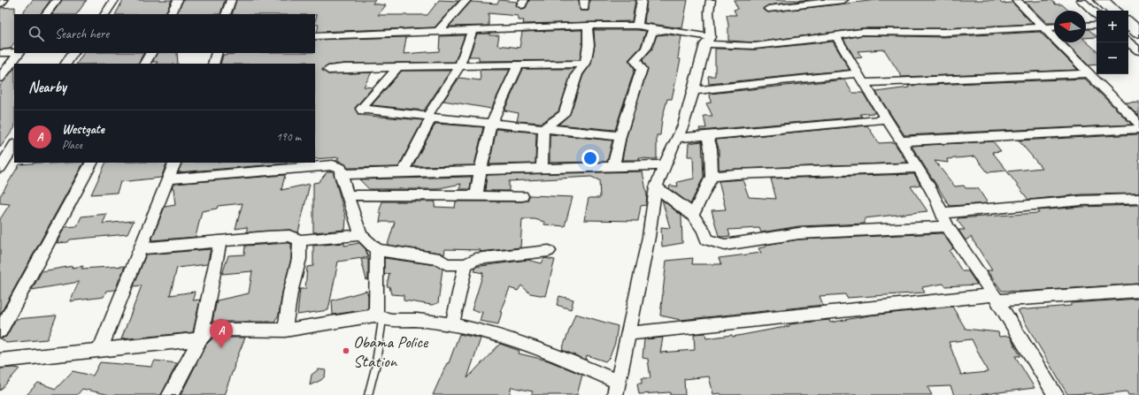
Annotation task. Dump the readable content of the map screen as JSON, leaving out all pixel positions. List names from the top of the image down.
{
  "places": ["Obama Police Station"],
  "north": "left",
  "page": {
    "map_buttons": ["+", "−"],
    "search": "Search here",
    "heading": "Nearby",
    "list": [
      {
        "mark": "A",
        "name": "Westgate",
        "note": "Place",
        "value": "190 m"
      }
    ],
    "pins": "A"
  }
}
